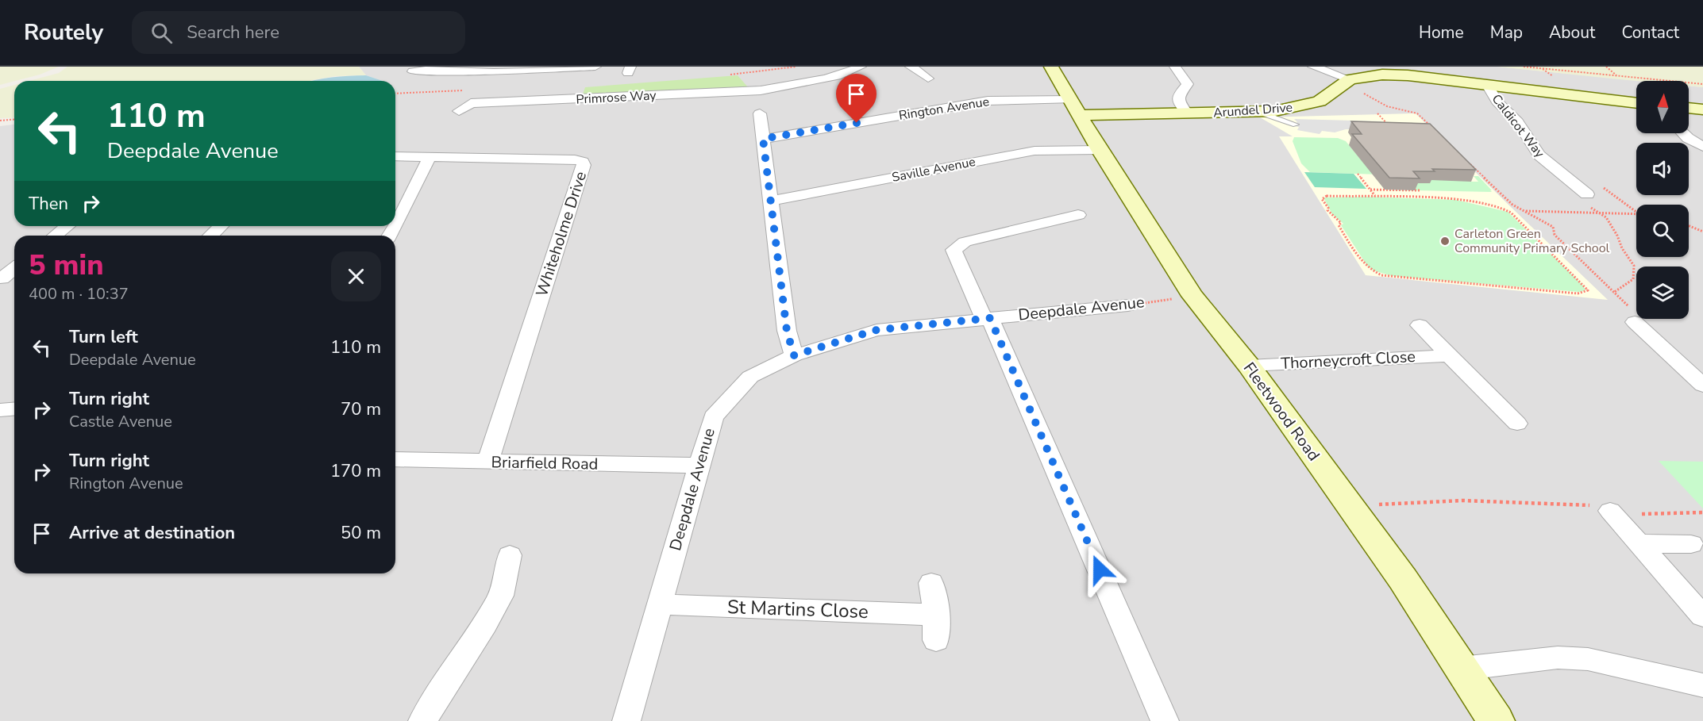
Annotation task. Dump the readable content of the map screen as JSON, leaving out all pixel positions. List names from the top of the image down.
{
  "streets": {
    "main road": ["Arundel Drive", "Fleetwood Road"],
    "street": [
      "Primrose Way",
      "Rington Avenue",
      "Caldicot Way",
      "Saville Avenue",
      "Whiteholme Drive",
      "Deepdale Avenue",
      "Thorneycroft Close",
      "Briarfield Road",
      "St Martins Close"
    ]
  },
  "crossings": [
    ["Rington Avenue", "Arundel Drive"],
    ["Rington Avenue", "Fleetwood Road"],
    ["Arundel Drive", "Caldicot Way"],
    ["Arundel Drive", "Fleetwood Road"],
    ["Saville Avenue", "Fleetwood Road"],
    ["Whiteholme Drive", "Briarfield Road"],
    ["Deepdale Avenue", "Fleetwood Road"],
    ["Deepdale Avenue", "Briarfield Road"],
    ["Deepdale Avenue", "St Martins Close"],
    ["Thorneycroft Close", "Fleetwood Road"]
  ],
  "places": ["Carleton Green Community Primary School"],
  "north": "top",
  "page": {
    "header": "Routely",
    "search": "Search here",
    "nav": [
      "Home",
      "Map",
      "About",
      "Contact"
    ],
    "turn": ["110 m", "Deepdale Avenue"],
    "then": "Then",
    "heading": ["5 min", "400 m · 10:37"],
    "list": [
      {
        "name": "Turn left",
        "note": "Deepdale Avenue",
        "value": "110 m"
      },
      {
        "name": "Turn right",
        "note": "Castle Avenue",
        "value": "70 m"
      },
      {
        "name": "Turn right",
        "note": "Rington Avenue",
        "value": "170 m"
      },
      {
        "name": "Arrive at destination",
        "value": "50 m"
      }
    ]
  }
}
